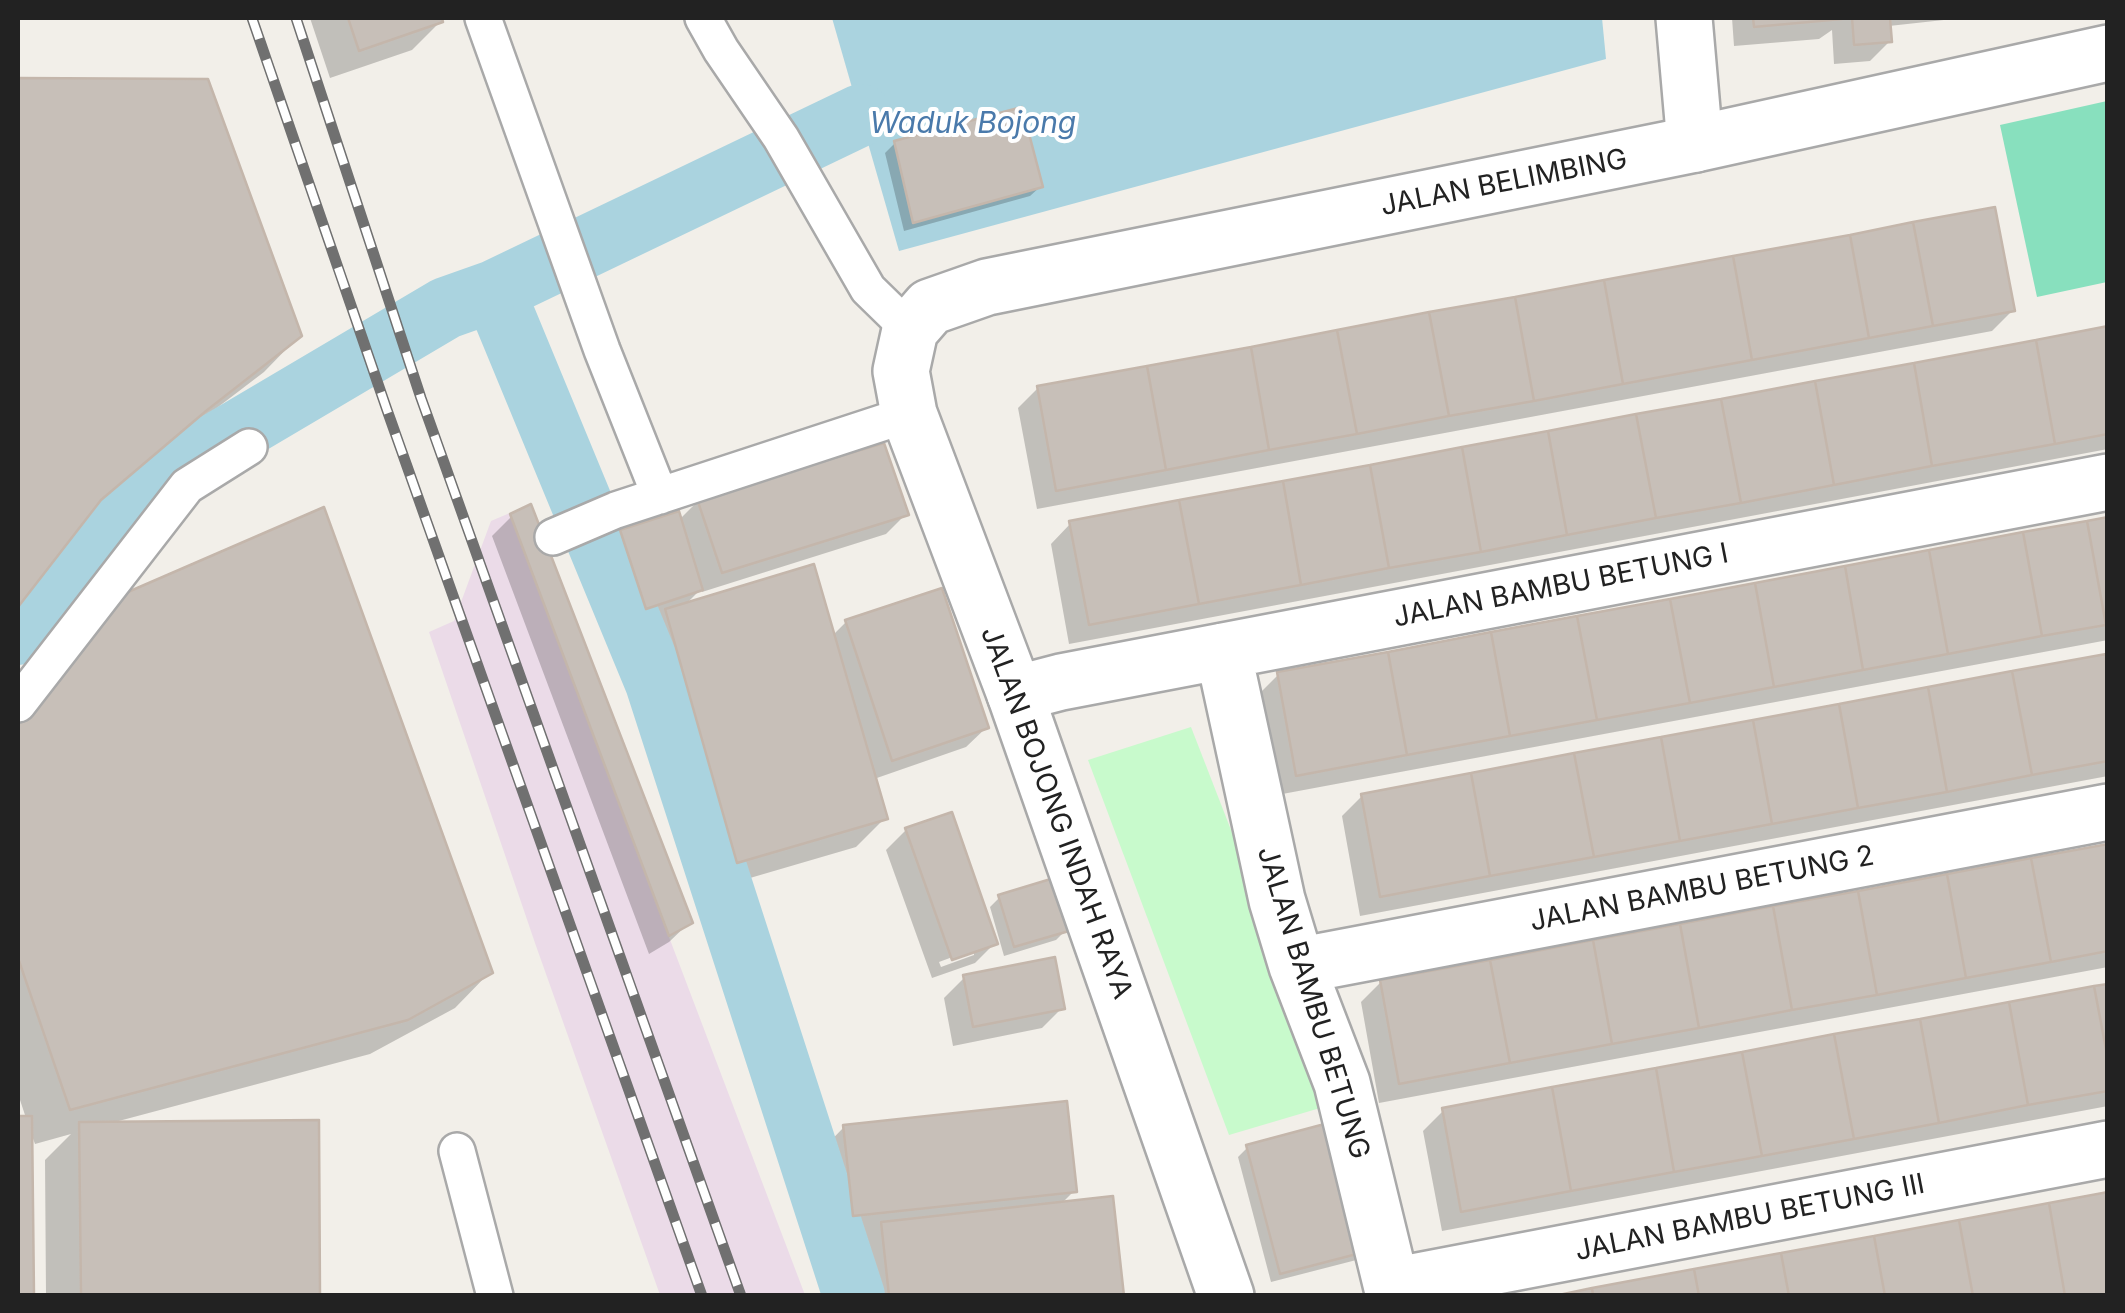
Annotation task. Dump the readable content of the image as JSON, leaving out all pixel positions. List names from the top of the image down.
{
  "streets": {
    "street": [
      "JALAN BELIMBING",
      "JALAN BAMBU BETUNG I",
      "JALAN BOJONG INDAH RAYA",
      "JALAN BAMBU BETUNG 2",
      "JALAN BAMBU BETUNG",
      "JALAN BAMBU BETUNG III"
    ]
  },
  "crossings": [
    ["JALAN BELIMBING", "JALAN BOJONG INDAH RAYA"],
    ["JALAN BAMBU BETUNG I", "JALAN BOJONG INDAH RAYA"],
    ["JALAN BAMBU BETUNG I", "JALAN BAMBU BETUNG"],
    ["JALAN BAMBU BETUNG 2", "JALAN BAMBU BETUNG"],
    ["JALAN BAMBU BETUNG", "JALAN BAMBU BETUNG III"]
  ],
  "water": ["Waduk Bojong"]
}
